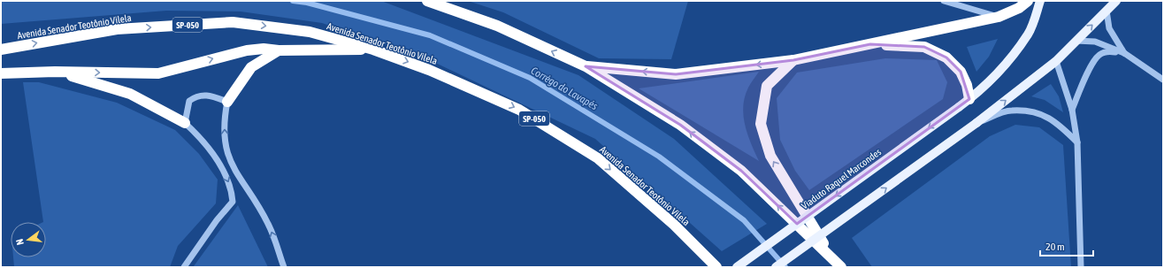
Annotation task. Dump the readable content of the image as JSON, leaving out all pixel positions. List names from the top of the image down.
{
  "streets": {
    "highway": ["SP-050", "Avenida Senador Teotônio Vilela"],
    "main road": ["Viaduto Raquel Marcondes"]
  },
  "water": ["Corrégo do Lavapés"],
  "scale_bar": "20 m",
  "north": "left"
}
